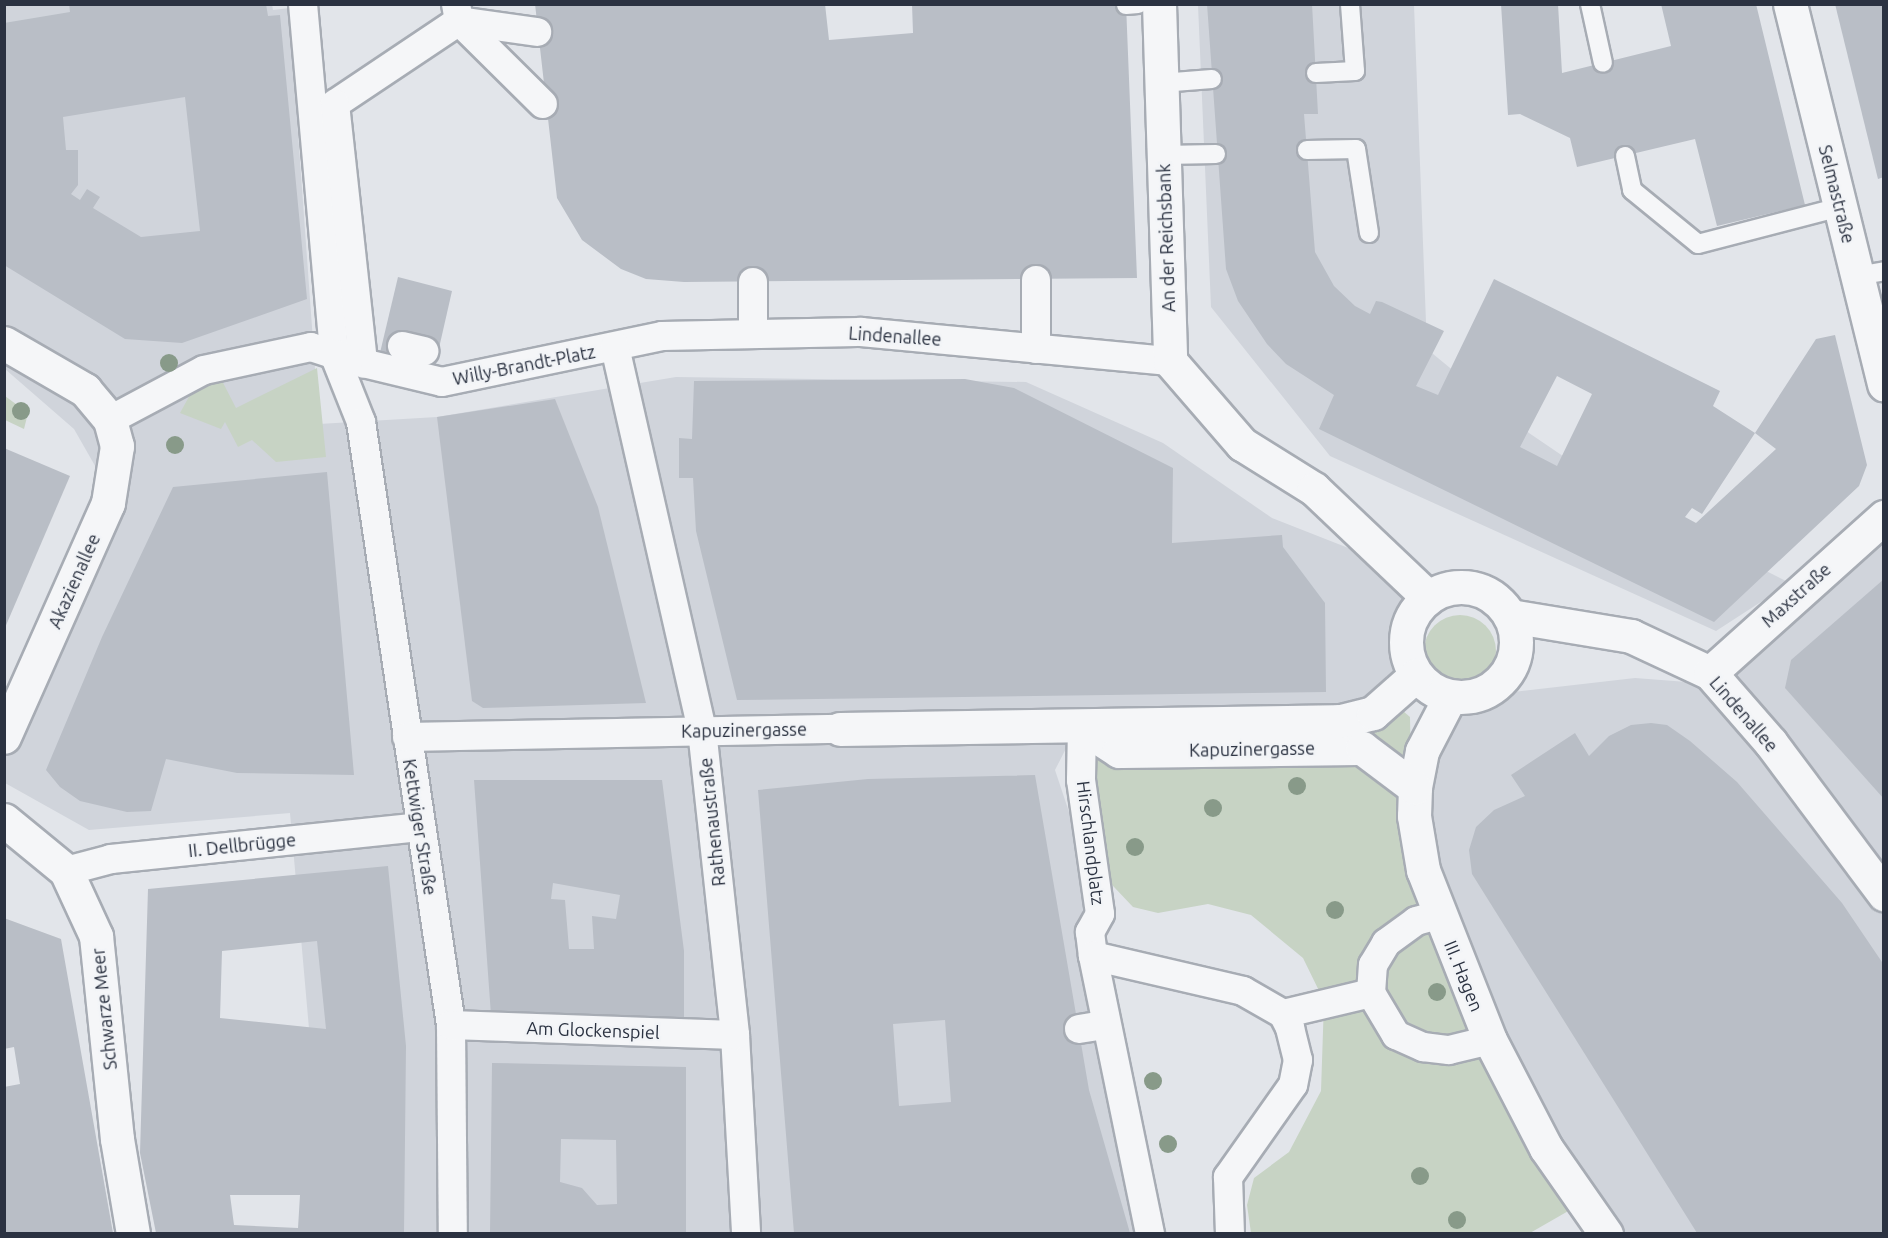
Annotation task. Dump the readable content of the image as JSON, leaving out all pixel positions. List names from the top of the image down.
{
  "streets": {
    "street": [
      "Selmastraße",
      "An der Reichsbank",
      "Lindenallee",
      "Willy-Brandt-Platz",
      "Akazienallee",
      "Maxstraße",
      "Kapuzinergasse",
      "Rathenaustraße",
      "Kettwiger Straße",
      "Hirschlandplatz",
      "II. Dellbrügge",
      "III. Hagen",
      "Schwarze Meer",
      "Am Glockenspiel"
    ]
  },
  "crossings": [
    ["An der Reichsbank", "Lindenallee"],
    ["Lindenallee", "Willy-Brandt-Platz"],
    ["Lindenallee", "Maxstraße"],
    ["Lindenallee", "Kapuzinergasse"],
    ["Lindenallee", "Rathenaustraße"],
    ["Lindenallee", "III. Hagen"],
    ["Willy-Brandt-Platz", "Rathenaustraße"],
    ["Willy-Brandt-Platz", "Kettwiger Straße"],
    ["Kapuzinergasse", "Rathenaustraße"],
    ["Kapuzinergasse", "Kettwiger Straße"],
    ["Kapuzinergasse", "Hirschlandplatz"],
    ["Kapuzinergasse", "III. Hagen"],
    ["Rathenaustraße", "Am Glockenspiel"],
    ["Kettwiger Straße", "II. Dellbrügge"],
    ["Kettwiger Straße", "Am Glockenspiel"],
    ["II. Dellbrügge", "Schwarze Meer"]
  ]
}
